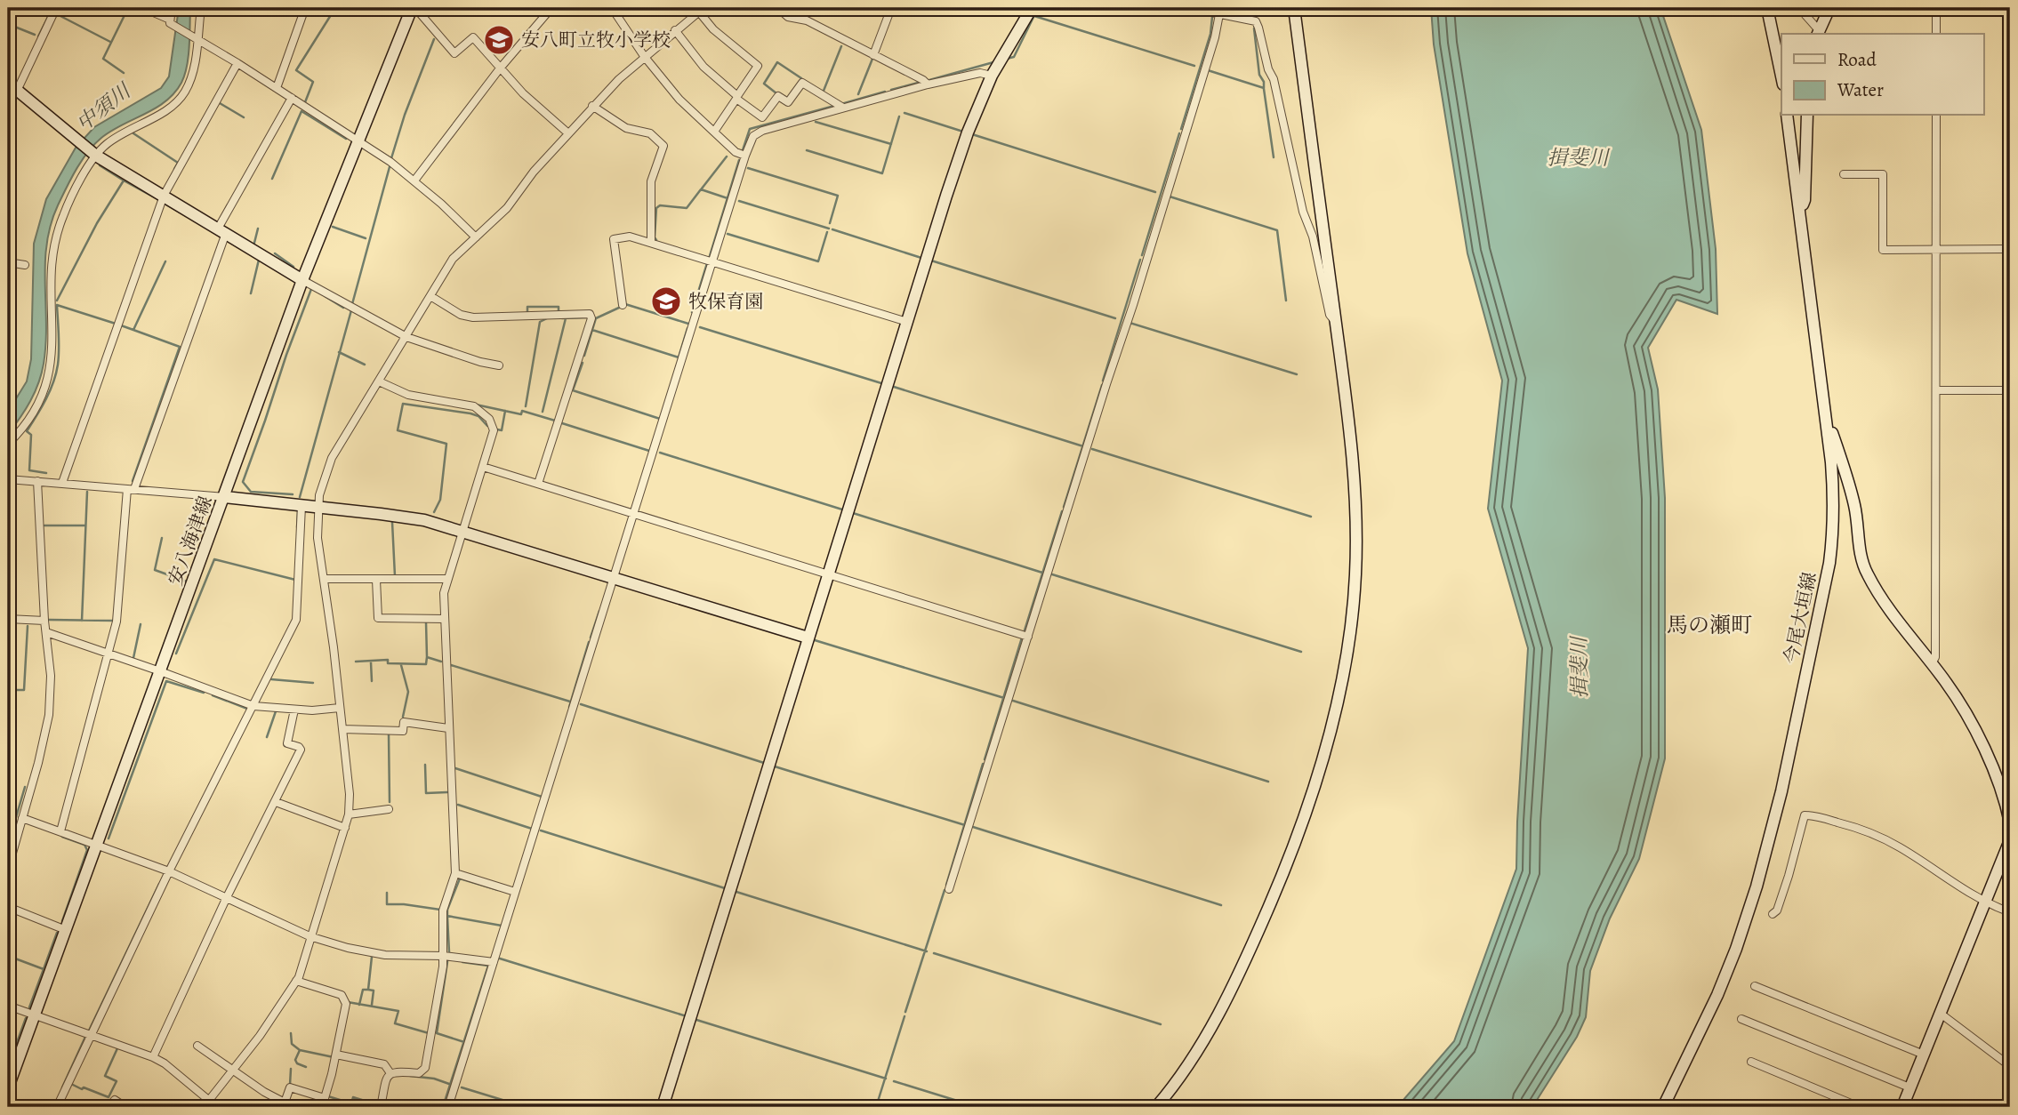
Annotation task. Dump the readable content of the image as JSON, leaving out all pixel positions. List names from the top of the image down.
{
  "streets": {
    "street": ["安八海津線", "今尾大垣線"]
  },
  "districts": ["馬の瀬町"],
  "water": ["中須川", "揖斐川"],
  "places": {
    "school or university": ["安八町立牧小学校", "牧保育園"]
  },
  "legend": ["Road", "Water"]
}
